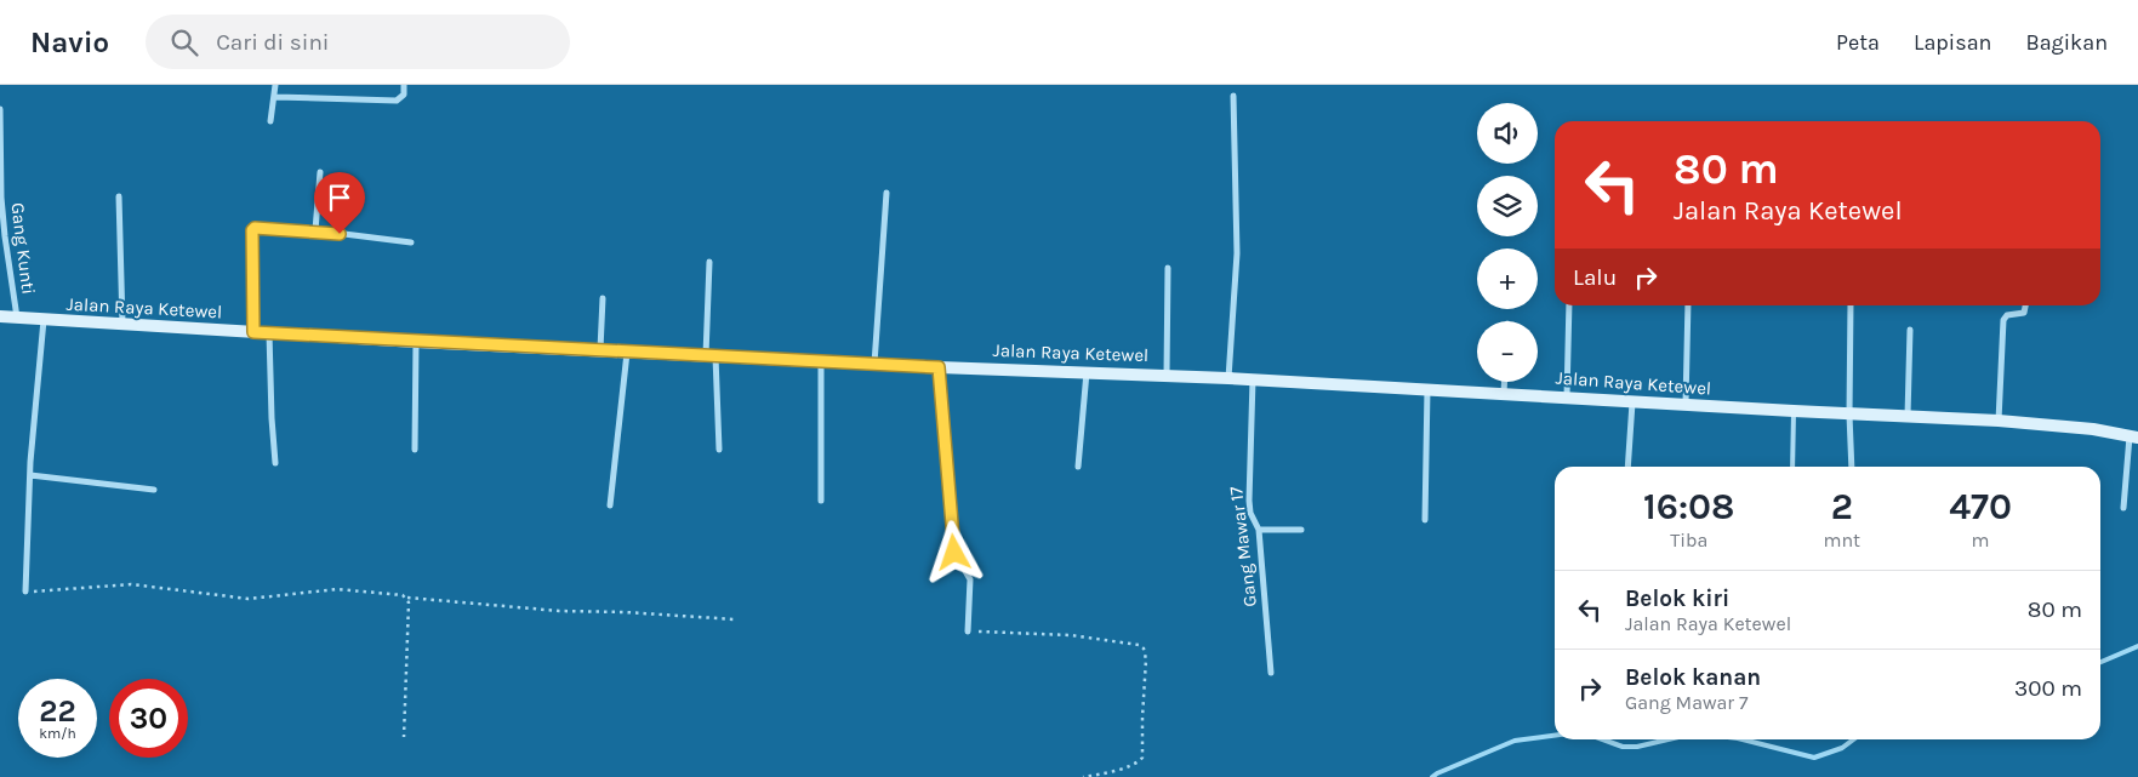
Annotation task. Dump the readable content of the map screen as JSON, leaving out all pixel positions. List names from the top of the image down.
{
  "streets": {
    "main road": ["Jalan Raya Ketewel"],
    "street": ["Gang Kunti", "Gang Mawar 17"]
  },
  "crossings": [
    ["Gang Kunti", "Jalan Raya Ketewel"],
    ["Jalan Raya Ketewel", "Gang Mawar 17"]
  ],
  "page": {
    "header": "Navio",
    "search": "Cari di sini",
    "nav": ["Peta", "Lapisan", "Bagikan"],
    "map_buttons": ["+", "−"],
    "turn": ["80 m", "Jalan Raya Ketewel"],
    "then": "Lalu",
    "eta": [
      "16:08",
      "Tiba",
      "2",
      "mnt",
      "470",
      "m"
    ],
    "list": [
      {
        "name": "Belok kiri",
        "note": "Jalan Raya Ketewel",
        "value": "80 m"
      },
      {
        "name": "Belok kanan",
        "note": "Gang Mawar 7",
        "value": "300 m"
      }
    ],
    "speed": "22 km/h",
    "limit": "30"
  }
}
